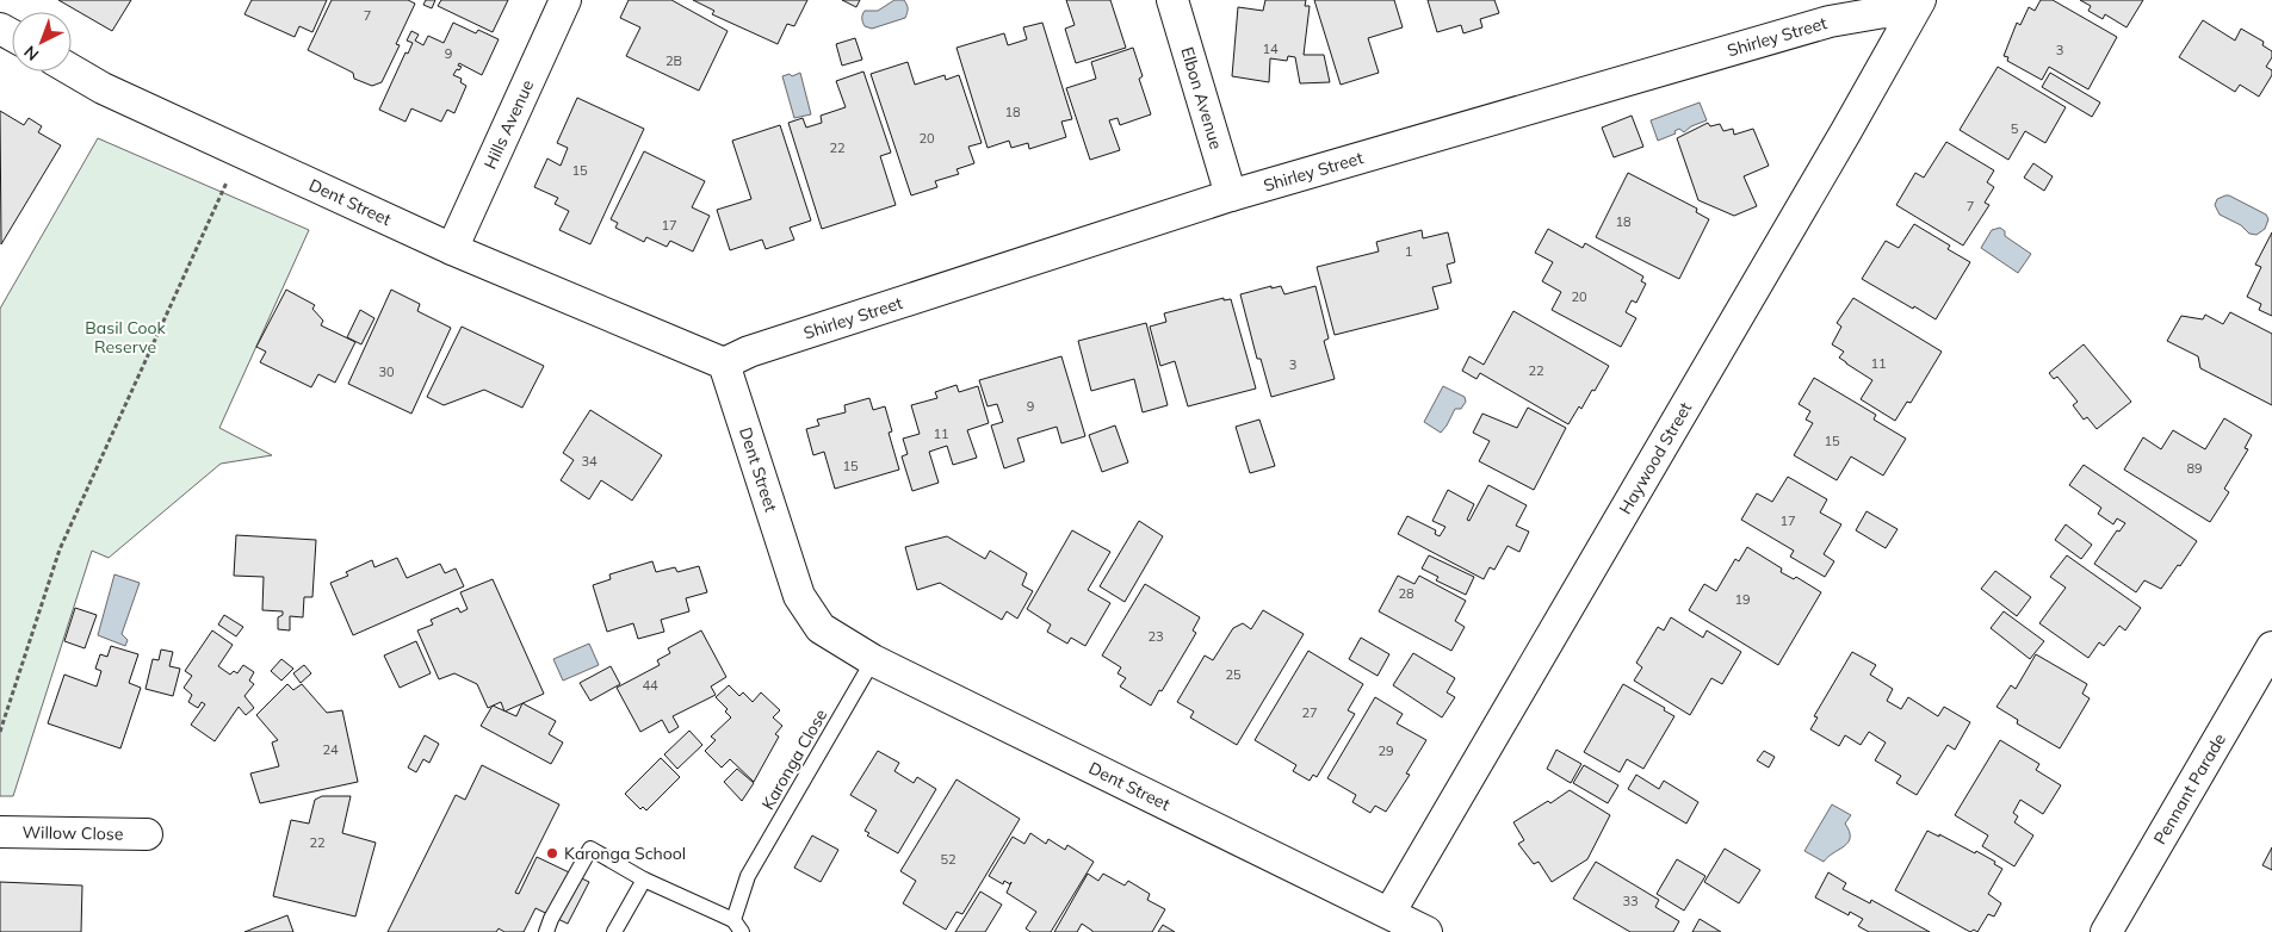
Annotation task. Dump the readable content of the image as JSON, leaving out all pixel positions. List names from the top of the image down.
{
  "streets": {
    "street": [
      "Shirley Street",
      "Elbon Avenue",
      "Hills Avenue",
      "Dent Street",
      "Haywood Street",
      "Pennant Parade",
      "Willow Close"
    ],
    "lane": ["Karonga Close"]
  },
  "crossings": [
    ["Shirley Street", "Elbon Avenue"],
    ["Shirley Street", "Dent Street"],
    ["Shirley Street", "Haywood Street"],
    ["Hills Avenue", "Dent Street"],
    ["Dent Street", "Haywood Street"],
    ["Dent Street", "Karonga Close"]
  ],
  "parks": ["Basil Cook Reserve"],
  "places": ["Karonga School"],
  "house_numbers": [
    "7",
    "14",
    "3",
    "9",
    "2B",
    "18",
    "5",
    "20",
    "22",
    "15",
    "7",
    "18",
    "17",
    "1",
    "20",
    "11",
    "3",
    "22",
    "30",
    "9",
    "11",
    "15",
    "34",
    "15",
    "89",
    "17",
    "28",
    "19",
    "23",
    "25",
    "44",
    "27",
    "24",
    "29",
    "22",
    "52",
    "33"
  ],
  "north": "bottom left"
}
